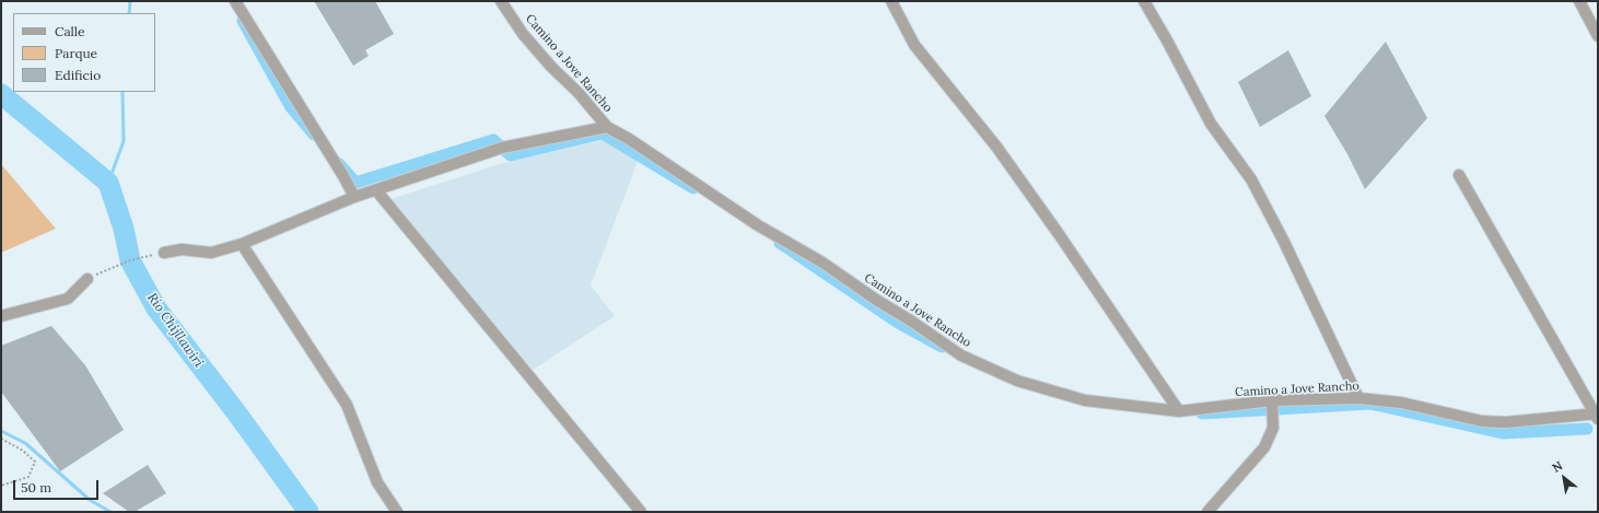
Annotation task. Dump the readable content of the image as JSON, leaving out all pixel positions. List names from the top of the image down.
{
  "streets": {
    "street": ["Camino a Jove Rancho"]
  },
  "water": ["Río Chijllawiri"],
  "legend": ["Calle", "Parque", "Edificio"],
  "scale_bar": "50 m",
  "north": "top left"
}
